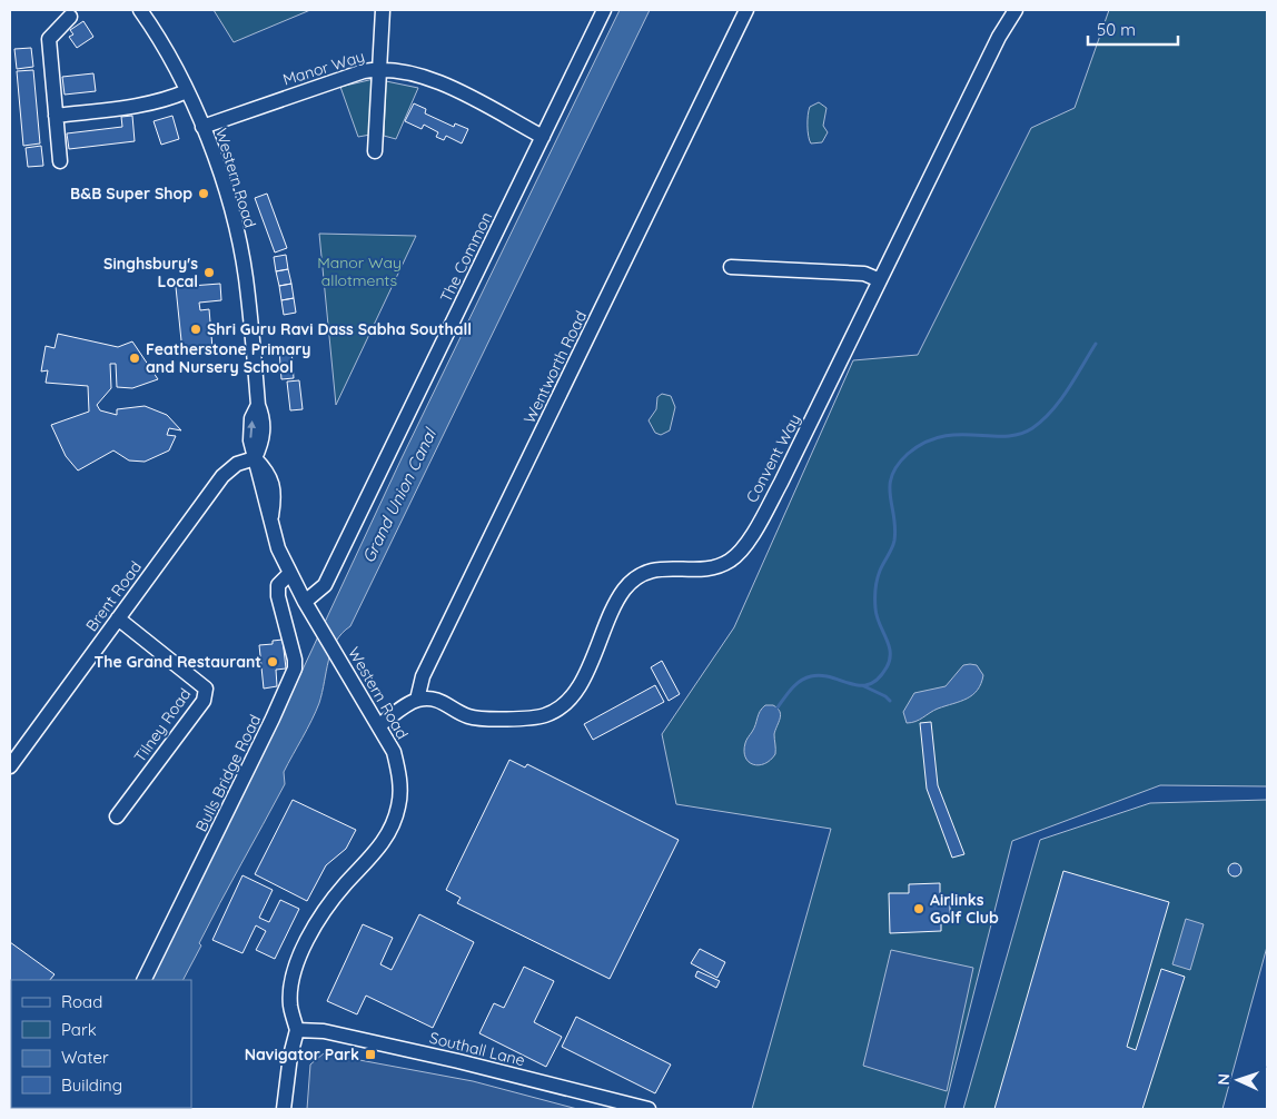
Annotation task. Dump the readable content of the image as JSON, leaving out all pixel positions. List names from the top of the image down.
{
  "streets": {
    "street": [
      "Manor Way",
      "Western Road",
      "The Common",
      "Wentworth Road",
      "Convent Way",
      "Brent Road",
      "Tilney Road",
      "Bulls Bridge Road",
      "Southall Lane"
    ]
  },
  "crossings": [
    ["Manor Way", "Western Road"],
    ["Manor Way", "The Common"],
    ["Western Road", "The Common"],
    ["Western Road", "Brent Road"],
    ["Western Road", "Bulls Bridge Road"],
    ["Western Road", "Southall Lane"],
    ["Wentworth Road", "Convent Way"],
    ["Brent Road", "Tilney Road"]
  ],
  "water": ["Grand Union Canal"],
  "parks": ["Manor Way allotments"],
  "places": {
    "other": [
      "B&B Super Shop",
      "Singhsbury's Local",
      "Shri Guru Ravi Dass Sabha Southall",
      "Featherstone Primary and Nursery School",
      "The Grand Restaurant",
      "Airlinks Golf Club"
    ],
    "transit": ["Navigator Park"]
  },
  "legend": [
    "Road",
    "Park",
    "Water",
    "Building"
  ],
  "scale_bar": "50 m",
  "north": "left"
}
